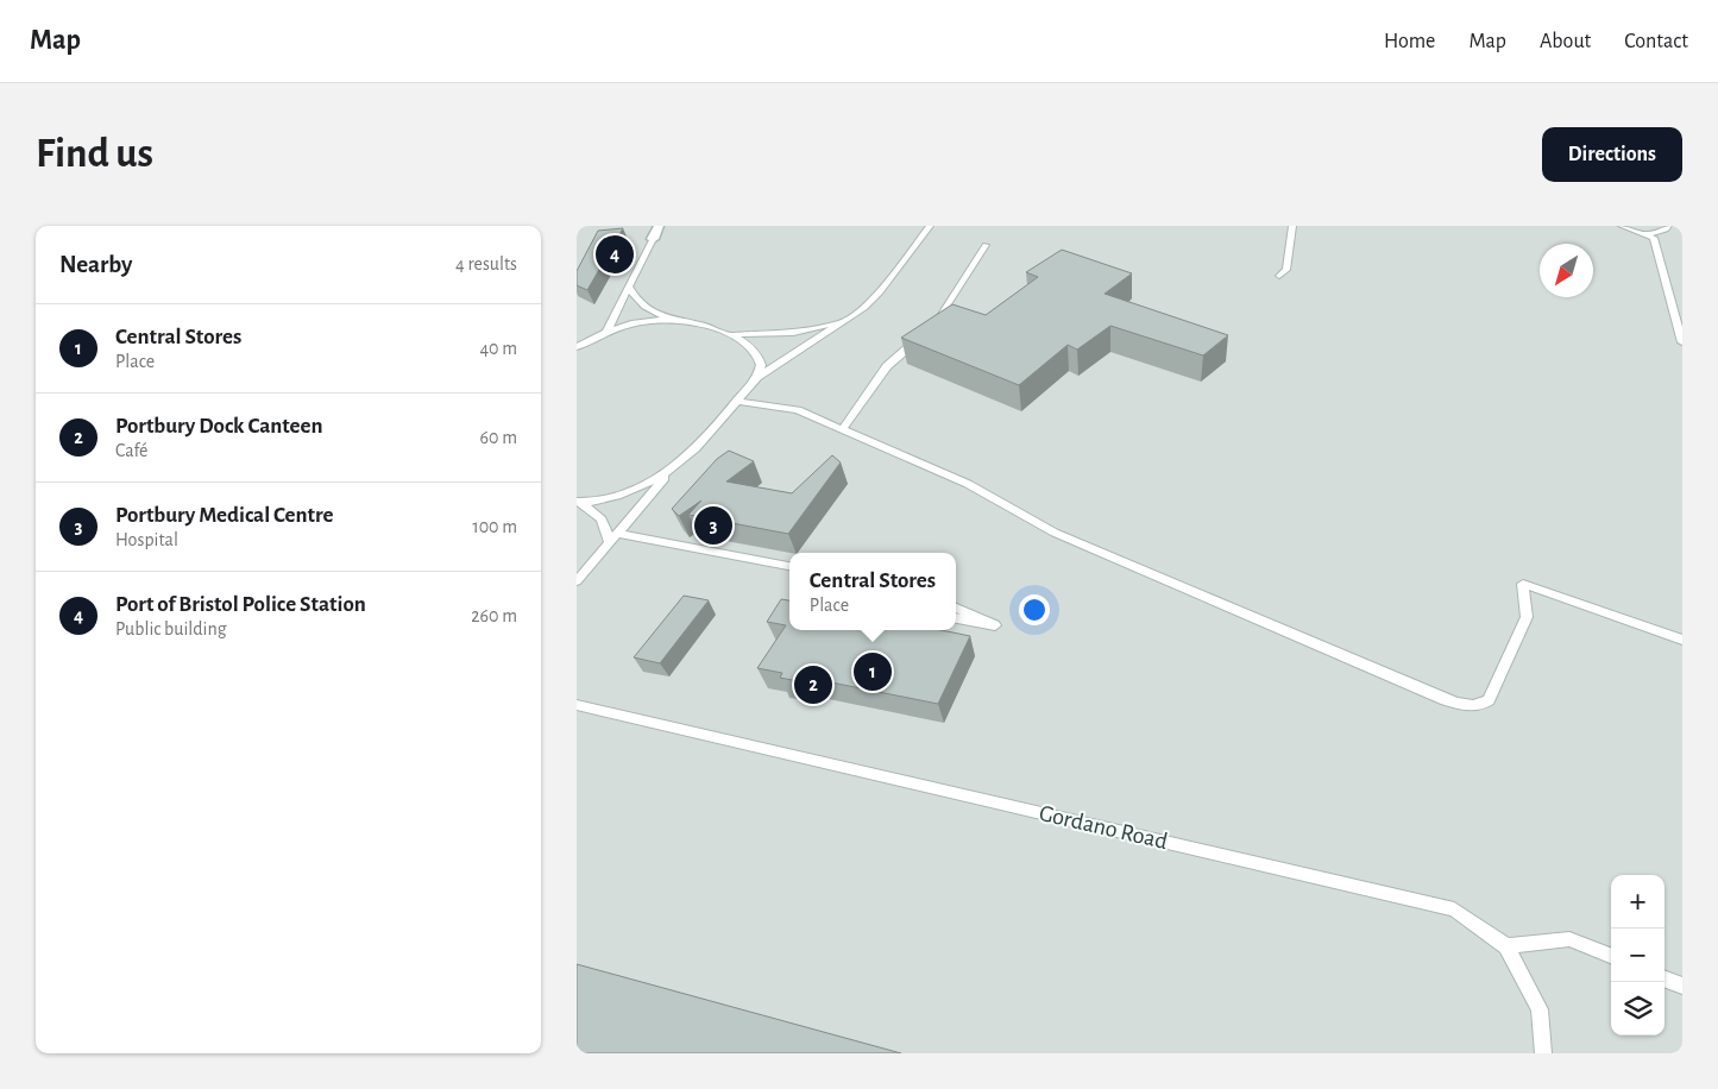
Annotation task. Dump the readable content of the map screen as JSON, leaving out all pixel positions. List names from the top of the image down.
{
  "streets": {
    "lane": ["Gordano Road"]
  },
  "north": "bottom left",
  "page": {
    "header": "Map",
    "nav": [
      "Home",
      "Map",
      "About",
      "Contact"
    ],
    "buttons": "Directions",
    "title": "Find us",
    "heading": ["Nearby", "4 results"],
    "pins": [
      "4",
      "3",
      "1",
      "2"
    ],
    "list": [
      {
        "mark": "1",
        "name": "Central Stores",
        "note": "Place",
        "value": "40 m"
      },
      {
        "mark": "2",
        "name": "Portbury Dock Canteen",
        "note": "Café",
        "value": "60 m"
      },
      {
        "mark": "3",
        "name": "Portbury Medical Centre",
        "note": "Hospital",
        "value": "100 m"
      },
      {
        "mark": "4",
        "name": "Port of Bristol Police Station",
        "note": "Public building",
        "value": "260 m"
      }
    ],
    "popup": ["Central Stores", "Place"],
    "map_buttons": ["+", "−"]
  }
}
